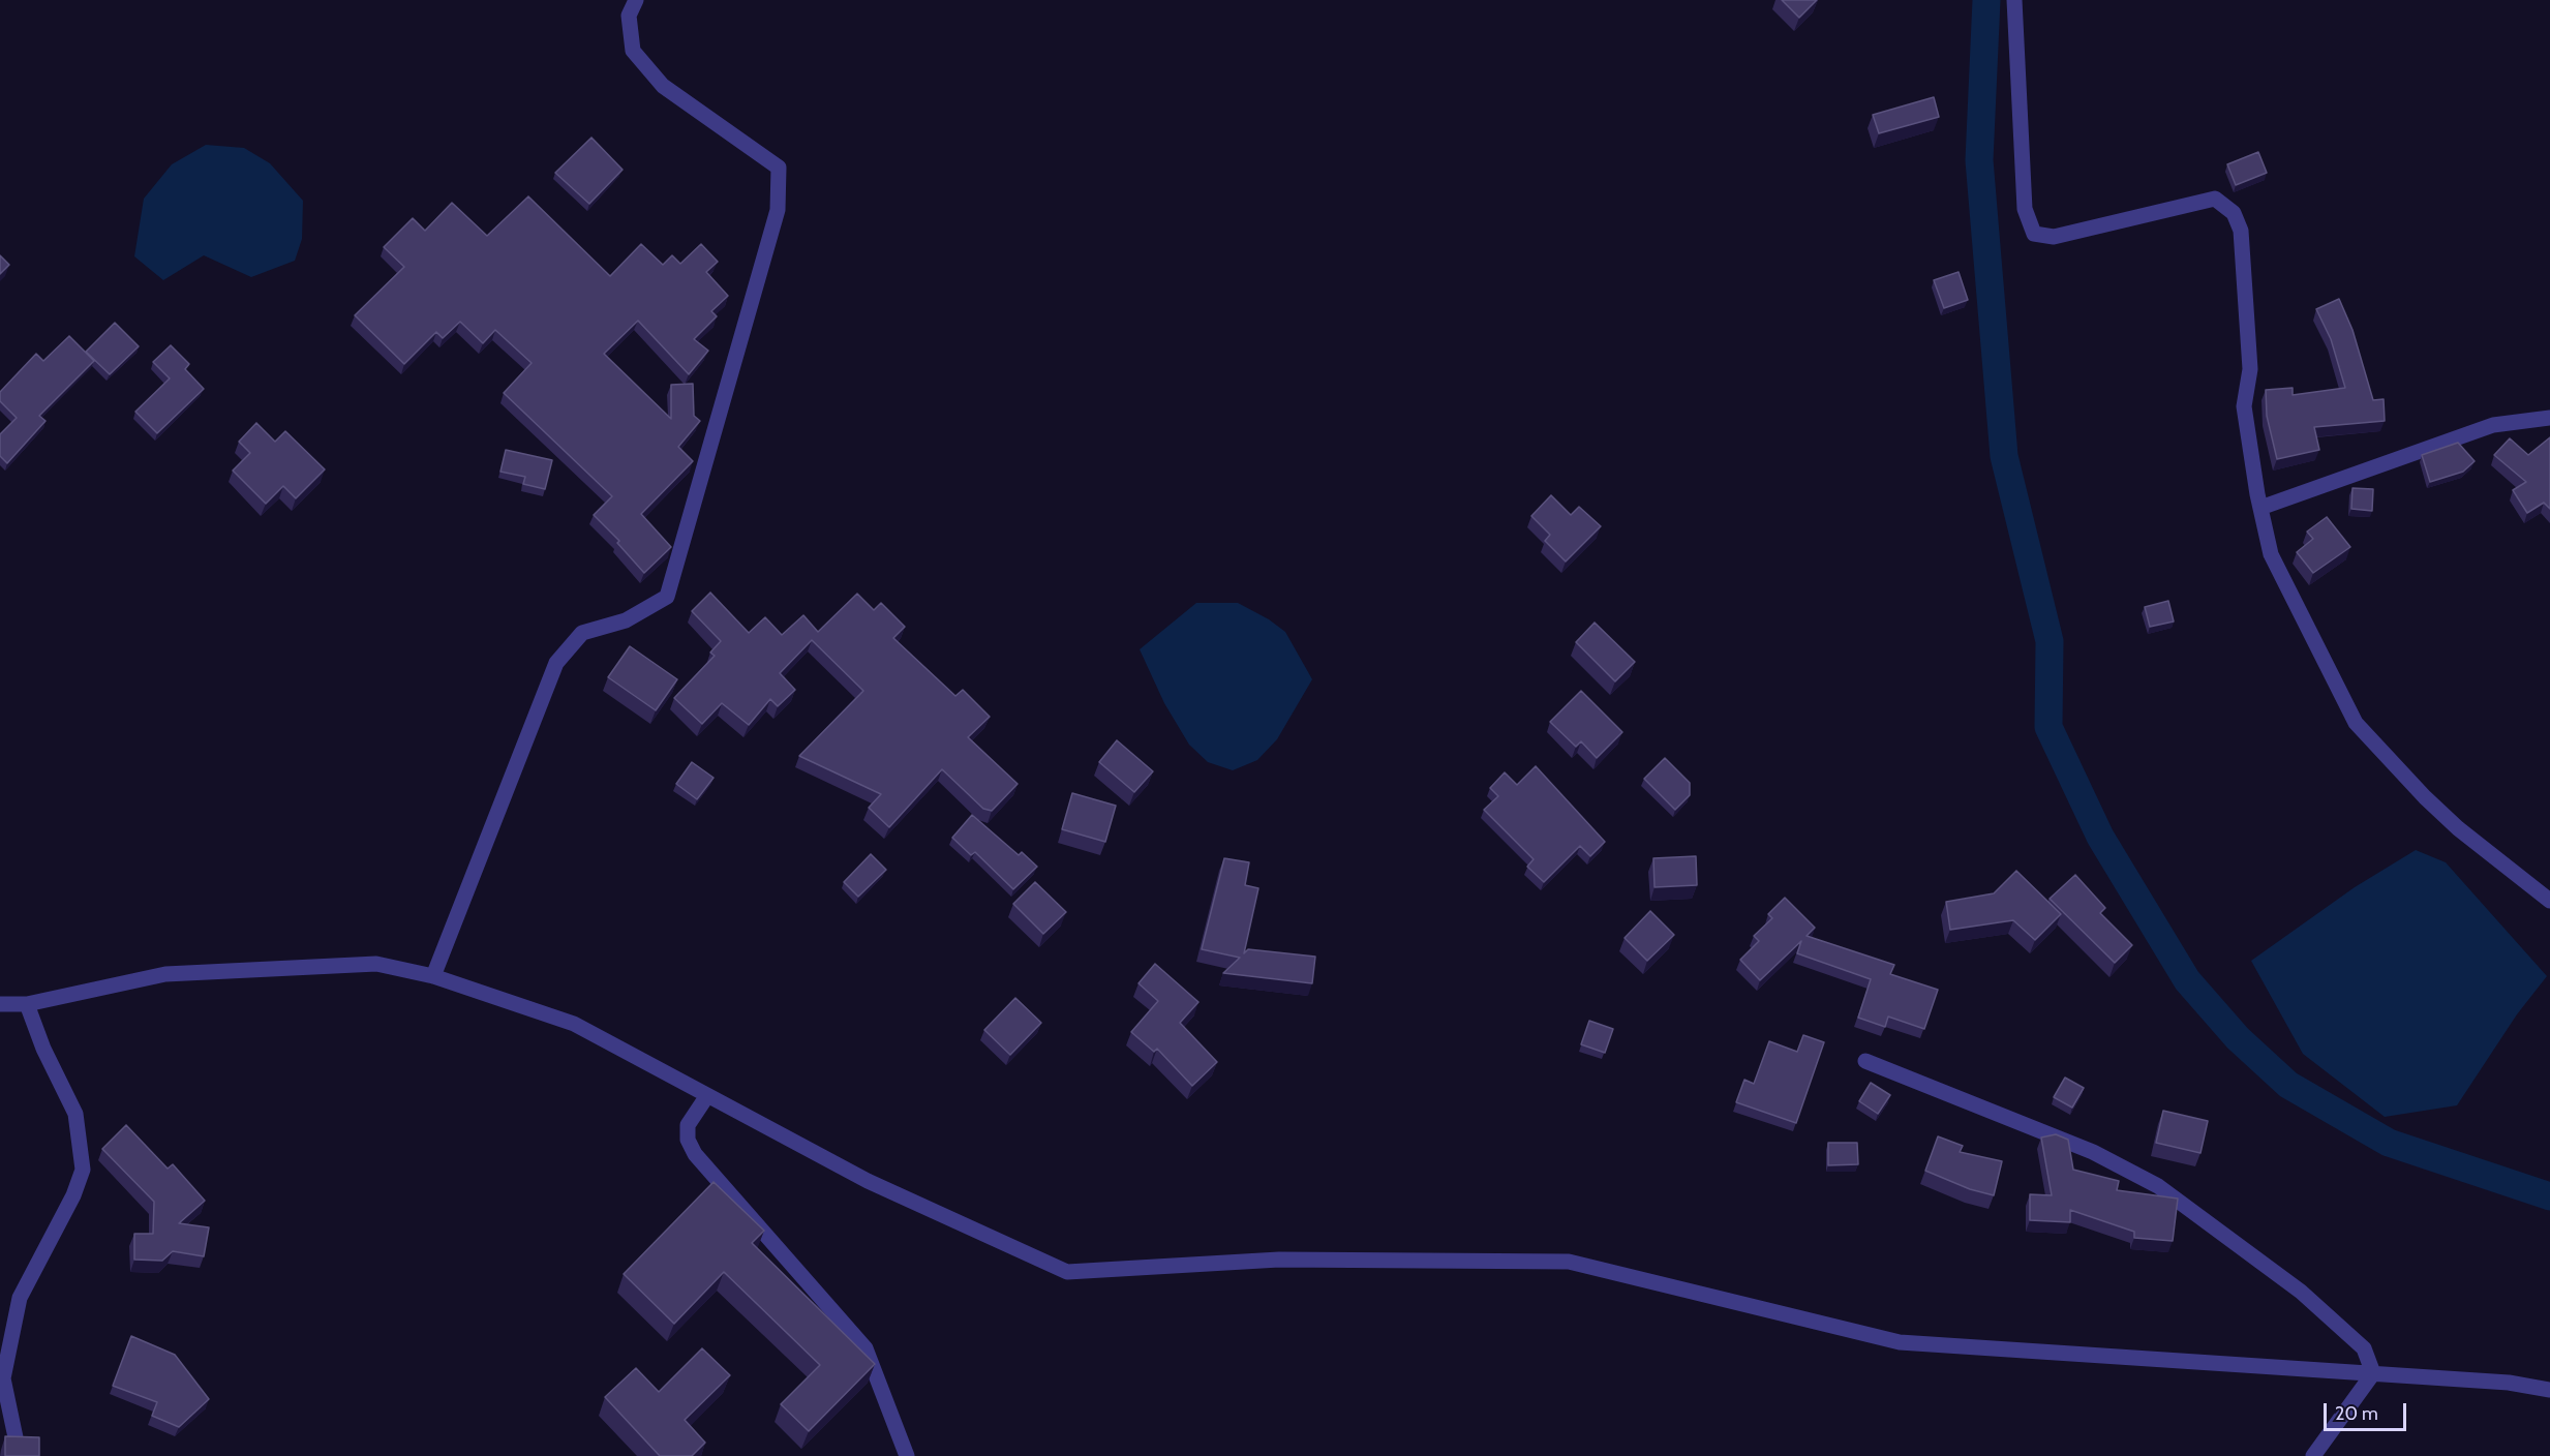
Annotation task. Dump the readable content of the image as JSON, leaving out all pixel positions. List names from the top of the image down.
{
  "scale_bar": "20 m"
}
